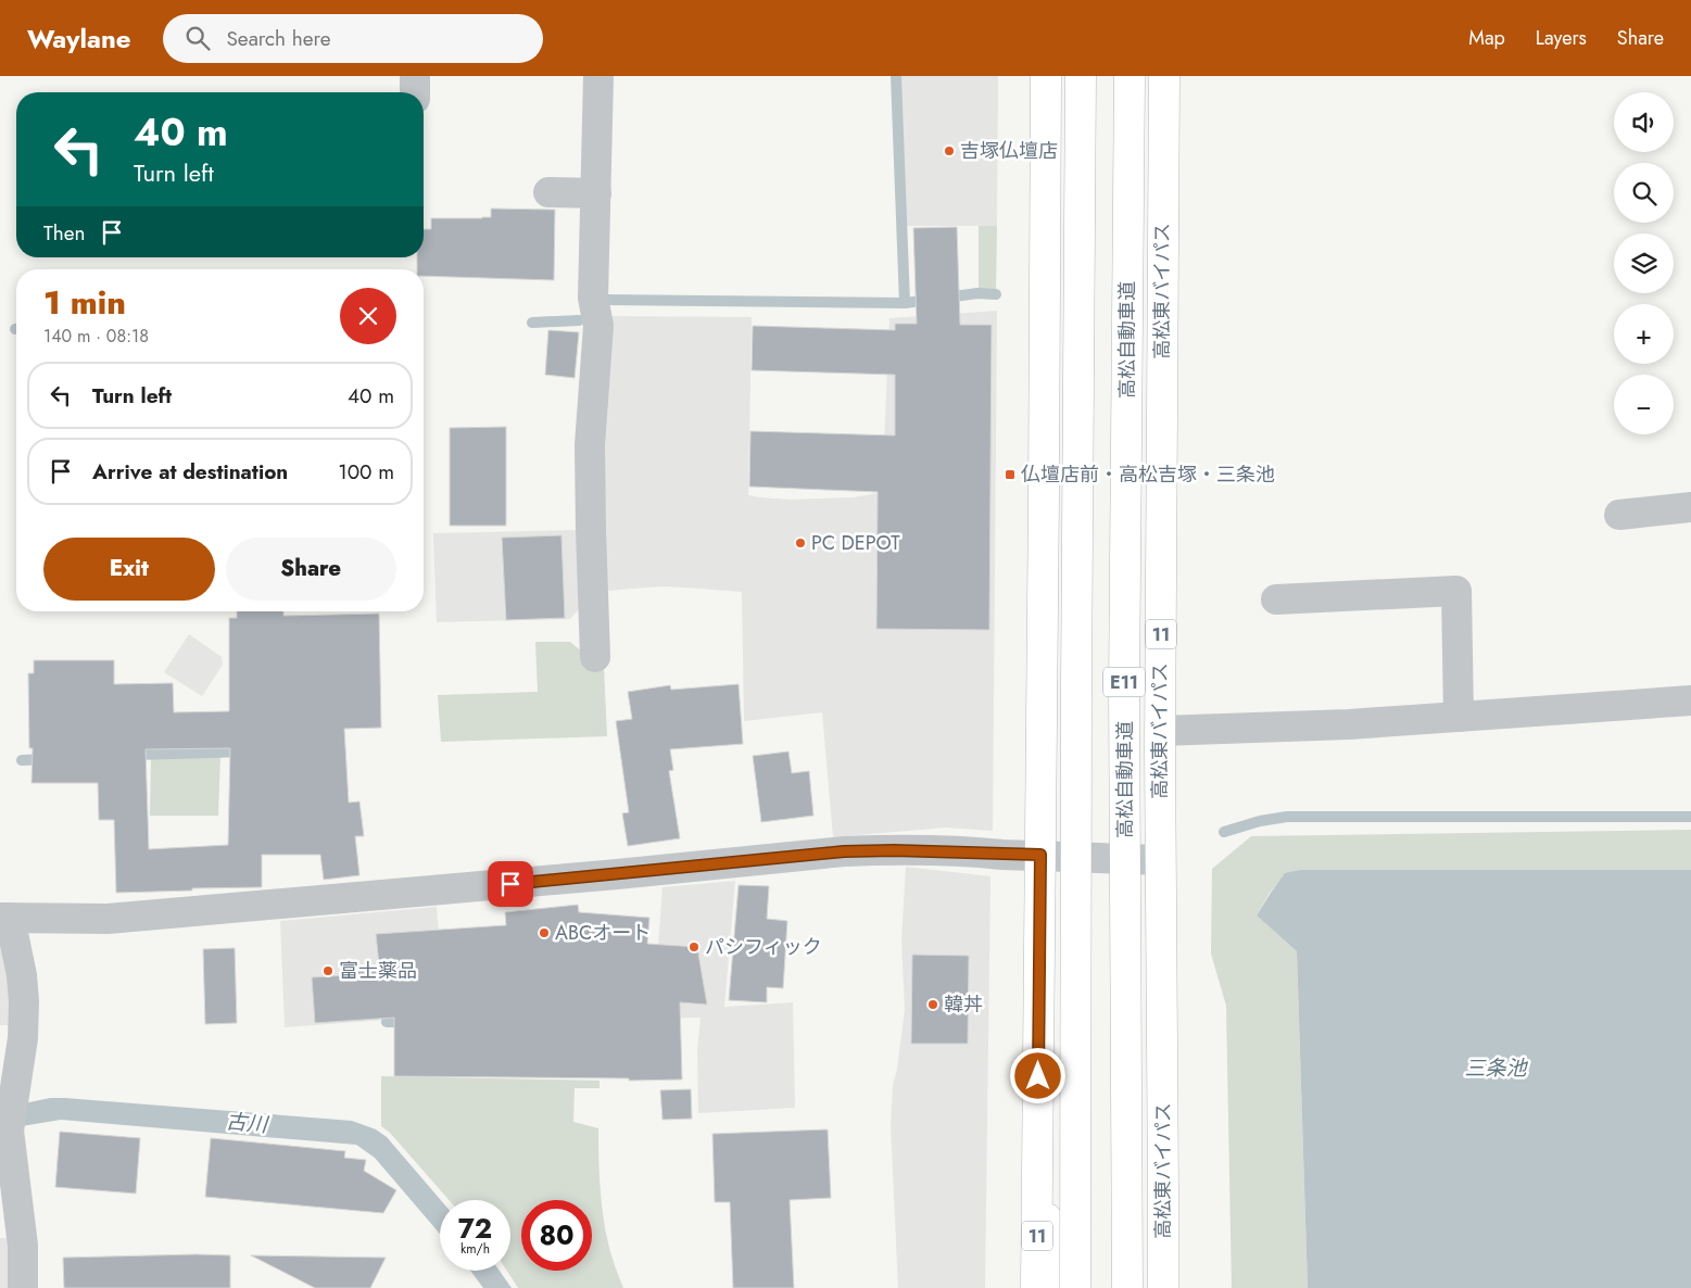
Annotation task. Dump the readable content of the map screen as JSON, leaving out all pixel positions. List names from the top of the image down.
{
  "streets": {
    "highway": [
      "高松東バイパス",
      "高松自動車道",
      "11",
      "E11"
    ]
  },
  "water": ["三条池", "古川"],
  "places": {
    "other": [
      "吉塚仏壇店",
      "PC DEPOT",
      "ABCオート",
      "パシフィック",
      "富士薬品",
      "韓丼"
    ],
    "transit": ["仏壇店前・高松吉塚・三条池"]
  },
  "page": {
    "header": "Waylane",
    "search": "Search here",
    "nav": ["Map", "Layers", "Share"],
    "map_buttons": ["+", "−"],
    "turn": ["40 m", "Turn left"],
    "then": "Then",
    "heading": ["1 min", "140 m · 08:18"],
    "list": [
      {
        "name": "Turn left",
        "value": "40 m"
      },
      {
        "name": "Arrive at destination",
        "value": "100 m"
      }
    ],
    "buttons": ["Exit", "Share"],
    "speed": "72 km/h",
    "limit": "80"
  }
}
